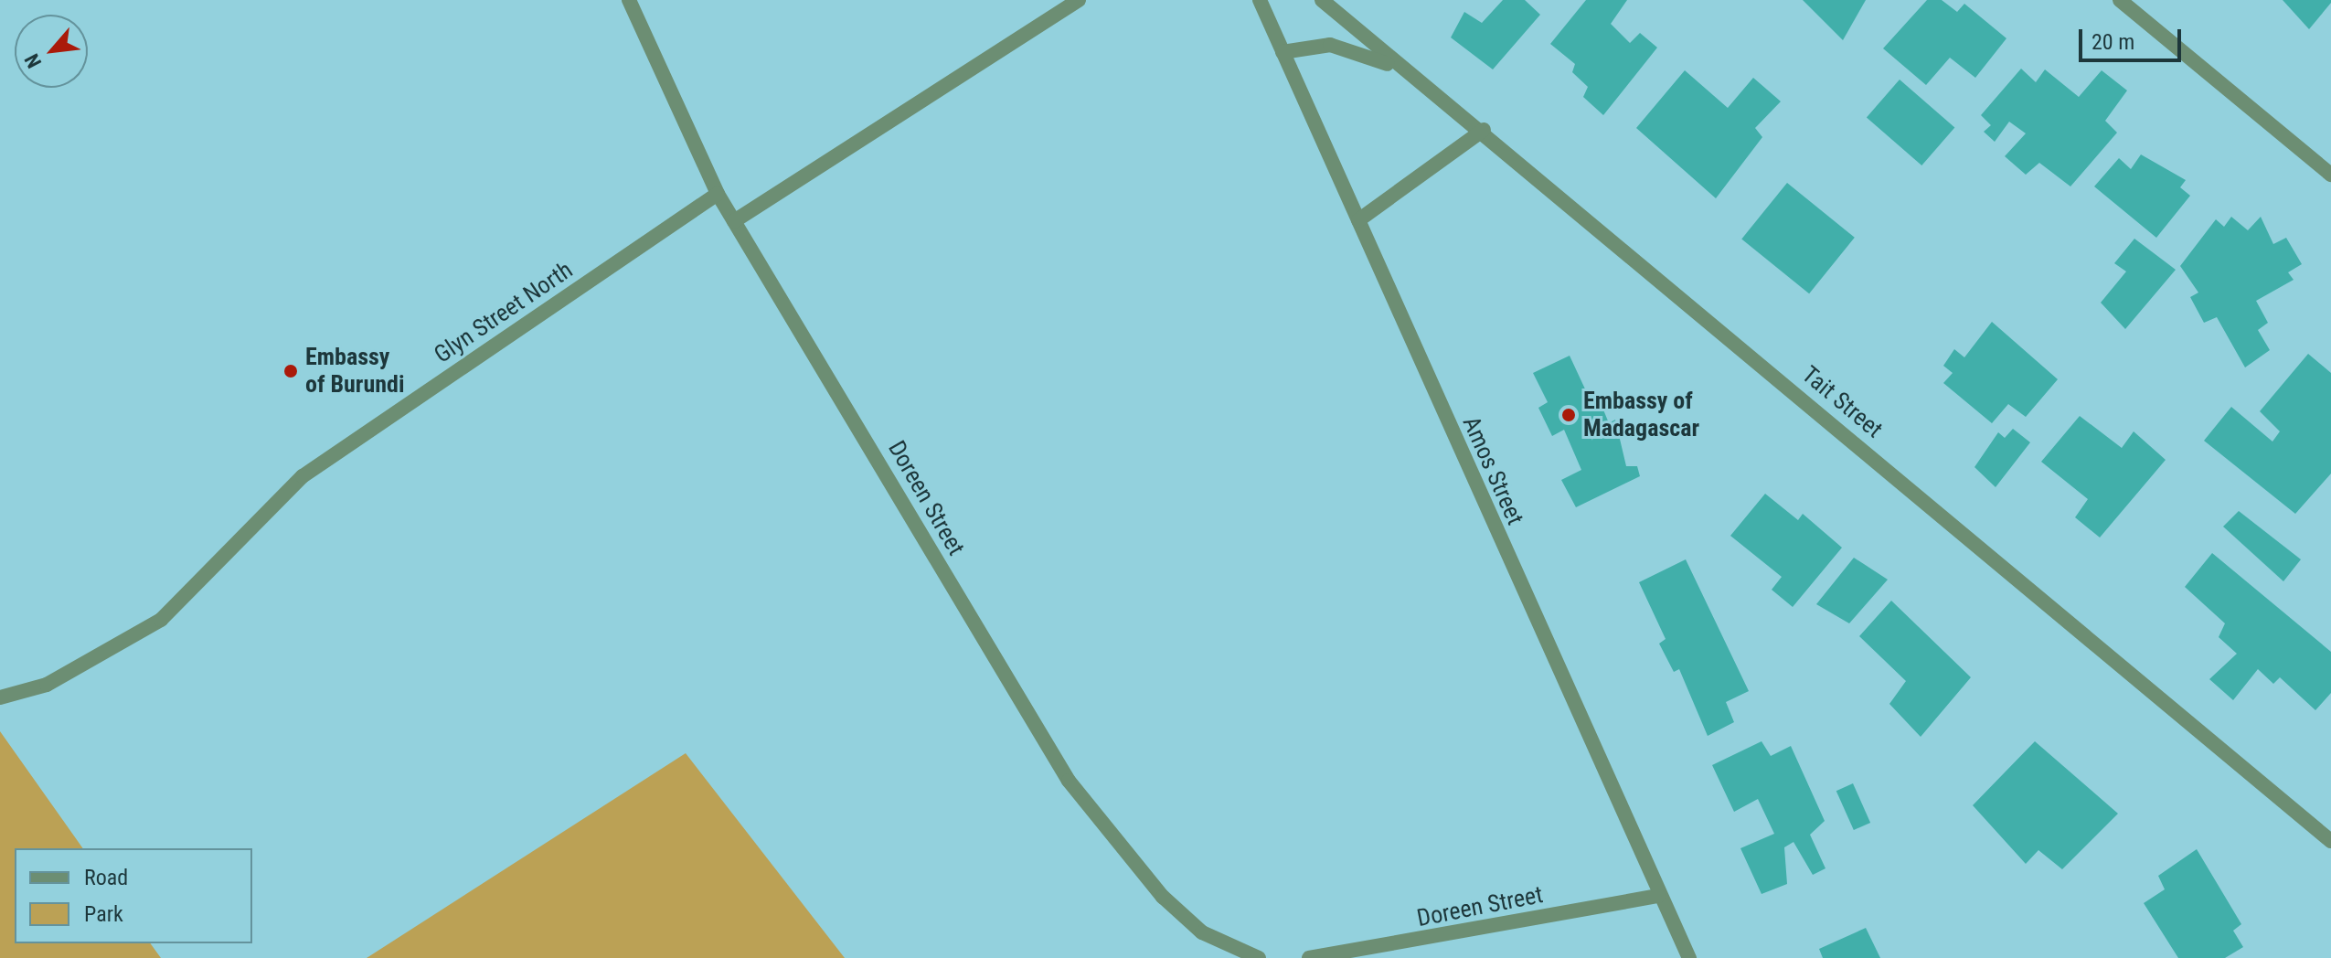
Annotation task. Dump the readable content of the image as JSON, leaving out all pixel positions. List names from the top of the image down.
{
  "streets": {
    "street": [
      "Glyn Street North",
      "Tait Street",
      "Amos Street",
      "Doreen Street"
    ]
  },
  "crossings": [
    ["Glyn Street North", "Doreen Street"],
    ["Amos Street", "Doreen Street"]
  ],
  "places": ["Embassy of Burundi", "Embassy of Madagascar"],
  "legend": ["Road", "Park"],
  "scale_bar": "20 m",
  "north": "bottom left"
}
